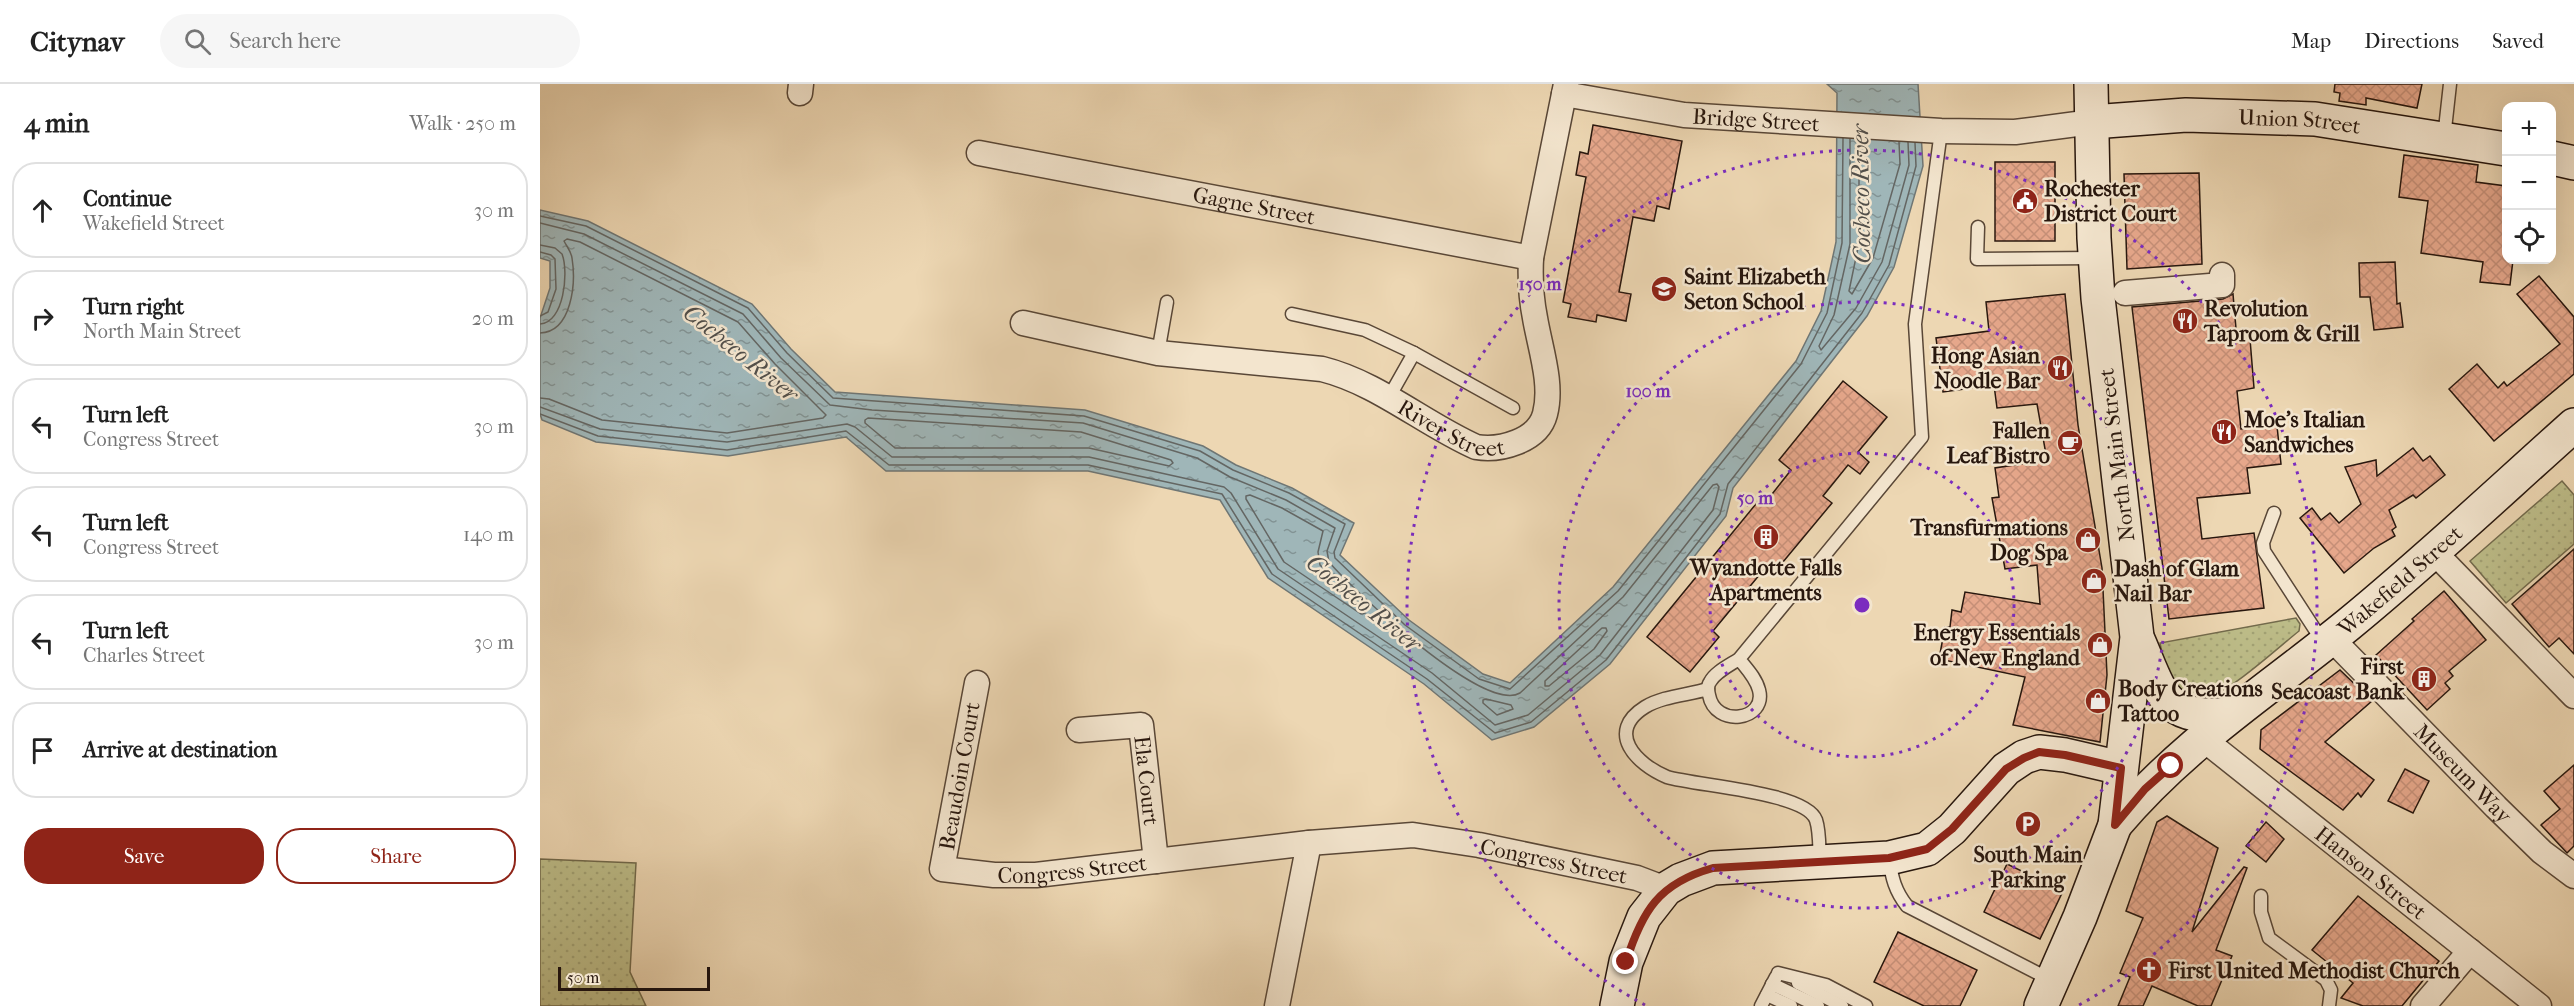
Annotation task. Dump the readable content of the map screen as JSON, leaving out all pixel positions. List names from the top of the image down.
{
  "streets": {
    "main road": ["Union Street", "North Main Street", "Wakefield Street"],
    "street": [
      "Bridge Street",
      "Gagne Street",
      "River Street",
      "Museum Way",
      "Beaudoin Court",
      "Ela Court",
      "Congress Street",
      "Hanson Street"
    ]
  },
  "crossings": [
    ["Bridge Street", "Union Street"],
    ["Bridge Street", "River Street"],
    ["Bridge Street", "North Main Street"],
    ["Union Street", "North Main Street"],
    ["Gagne Street", "River Street"],
    ["North Main Street", "Wakefield Street"],
    ["Wakefield Street", "Museum Way"],
    ["Wakefield Street", "Hanson Street"],
    ["Beaudoin Court", "Congress Street"],
    ["Ela Court", "Congress Street"]
  ],
  "water": ["Cocheco River"],
  "places": {
    "public building": ["Rochester District Court"],
    "school or university": ["Saint Elizabeth Seton School"],
    "restaurant": ["Revolution Taproom & Grill", "Hong Asian Noodle Bar", "Moe's Italian Sandwiches"],
    "cafe": ["Fallen Leaf Bistro"],
    "building": ["Wyandotte Falls Apartments", "First Seacoast Bank"],
    "shop": [
      "Transfurmations Dog Spa",
      "Dash of Glam Nail Bar",
      "Energy Essentials of New England",
      "Body Creations Tattoo"
    ],
    "parking": ["South Main Parking"],
    "church": ["First United Methodist Church"]
  },
  "scale_bar": "50 m",
  "page": {
    "header": "Citynav",
    "search": "Search here",
    "nav": ["Map", "Directions", "Saved"],
    "heading": ["4 min", "Walk · 250 m"],
    "map_buttons": ["+", "−"],
    "list": [
      ["Continue", "Wakefield Street", "30 m"],
      ["Turn right", "North Main Street", "20 m"],
      ["Turn left", "Congress Street", "30 m"],
      ["Turn left", "Congress Street", "140 m"],
      ["Turn left", "Charles Street", "30 m"],
      "Arrive at destination"
    ],
    "buttons": ["Save", "Share"],
    "scale": "50 m"
  },
  "rings": ["150 m", "100 m", "50 m"]
}
